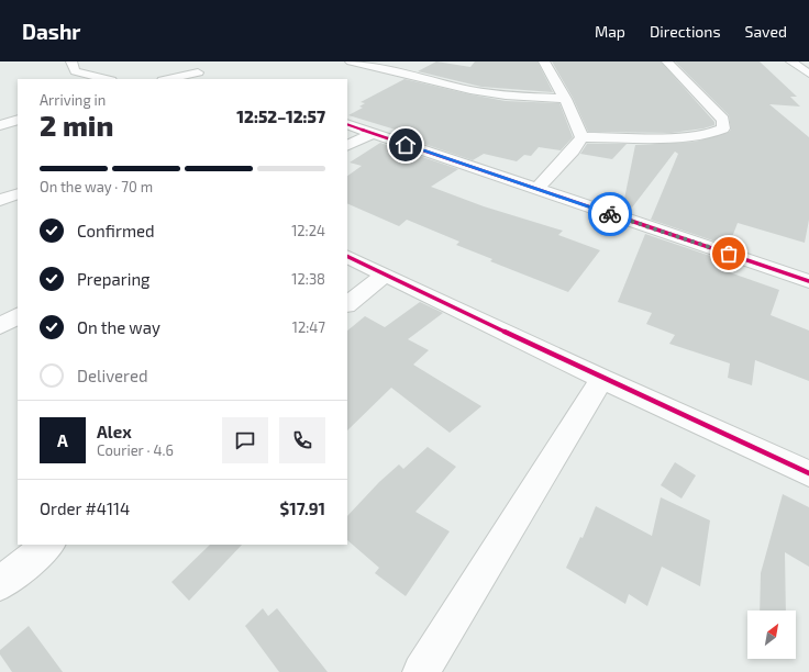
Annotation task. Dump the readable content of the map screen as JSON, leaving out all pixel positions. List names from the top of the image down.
{
  "north": "top right",
  "page": {
    "header": "Dashr",
    "nav": ["Map", "Directions", "Saved"],
    "heading": ["2 min", "Arriving in", "12:52–12:57"],
    "panel": [
      "Alex",
      "Courier · 4.6",
      "Order #4114",
      "$17.91"
    ],
    "bar": "On the way · 70 m",
    "list": [
      ["Confirmed", "12:24"],
      ["Preparing", "12:38"],
      ["On the way", "12:47"],
      "Delivered"
    ],
    "round": "A"
  }
}
